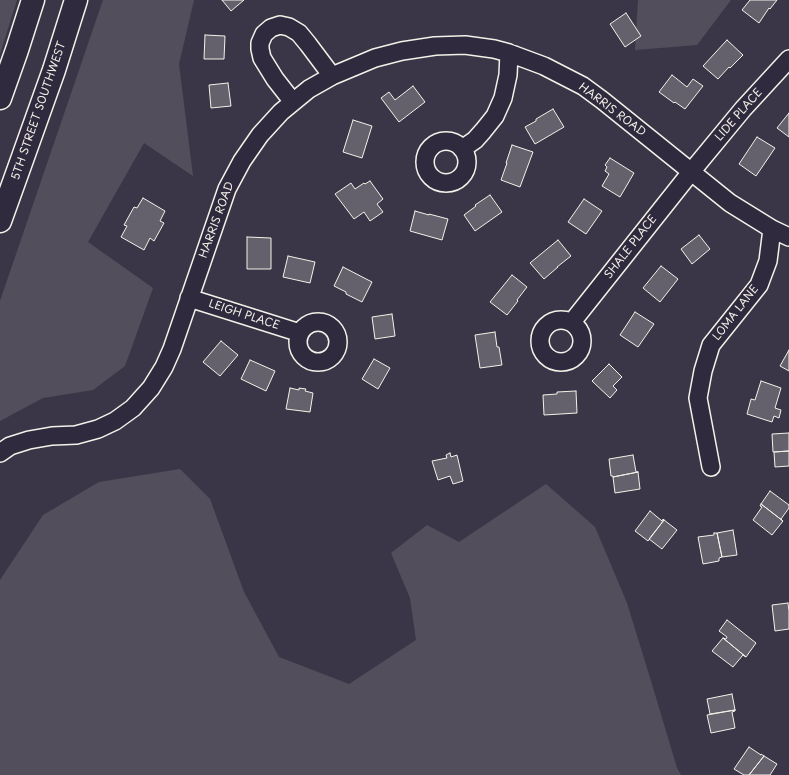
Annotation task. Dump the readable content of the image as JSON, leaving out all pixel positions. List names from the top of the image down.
{
  "streets": {
    "main road": ["5TH STREET SOUTHWEST"],
    "street": [
      "HARRIS ROAD",
      "LIDE PLACE",
      "SHALE PLACE",
      "LOMA LANE",
      "LEIGH PLACE"
    ]
  },
  "crossings": [
    ["HARRIS ROAD", "LIDE PLACE"],
    ["HARRIS ROAD", "SHALE PLACE"],
    ["HARRIS ROAD", "LOMA LANE"],
    ["HARRIS ROAD", "LEIGH PLACE"],
    ["LIDE PLACE", "SHALE PLACE"]
  ]
}
